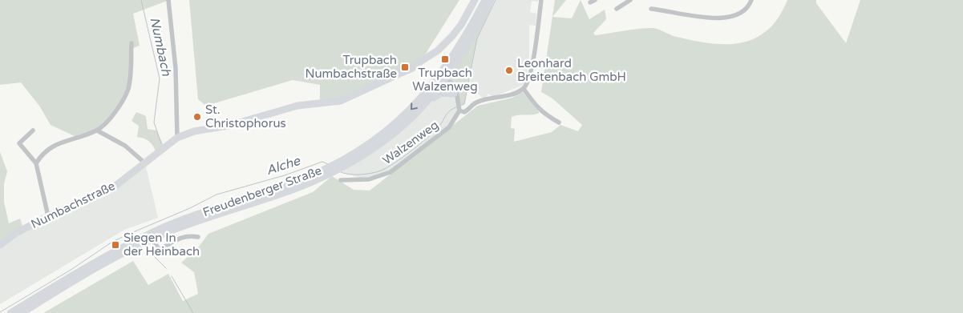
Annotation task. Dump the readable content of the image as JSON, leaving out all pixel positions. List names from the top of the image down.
{
  "streets": {
    "main road": ["Freudenberger Straße", "Numbachstraße"],
    "street": ["Walzenweg"]
  },
  "water": ["Numbach", "Alche"],
  "places": {
    "transit": ["Trupbach Walzenweg", "Trupbach Numbachstraße", "Siegen In der Heinbach"],
    "other": ["Leonhard Breitenbach GmbH", "St. Christophorus"]
  }
}
